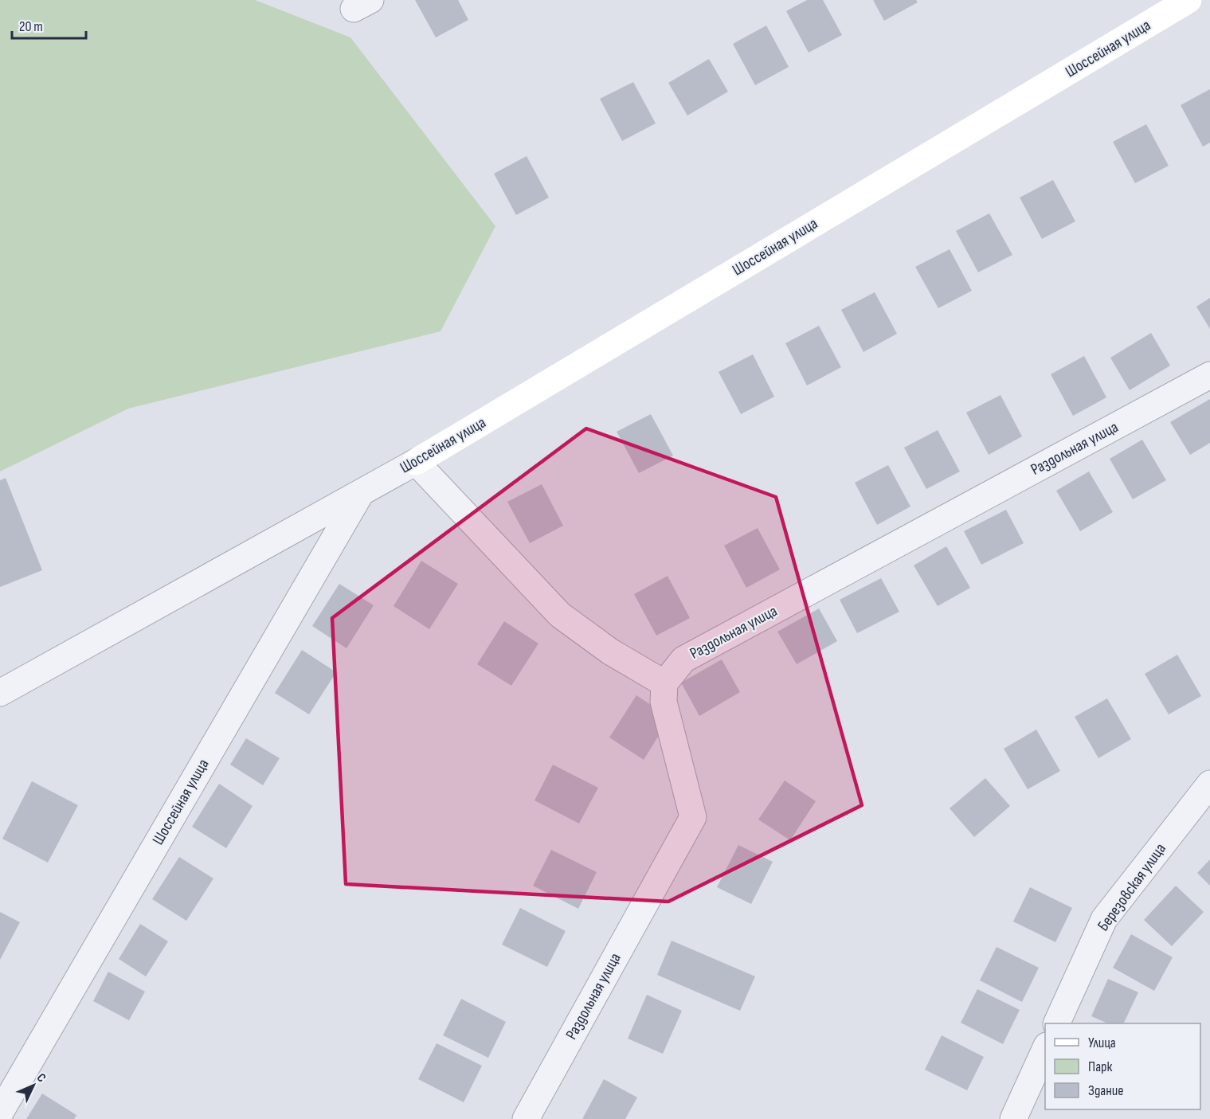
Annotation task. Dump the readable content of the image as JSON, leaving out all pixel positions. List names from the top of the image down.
{
  "streets": {
    "street": ["Шоссейная улица", "Раздольная улица", "Березовская улица"]
  },
  "legend": ["Улица", "Парк", "Здание"],
  "scale_bar": "20 m",
  "north": "top right"
}
